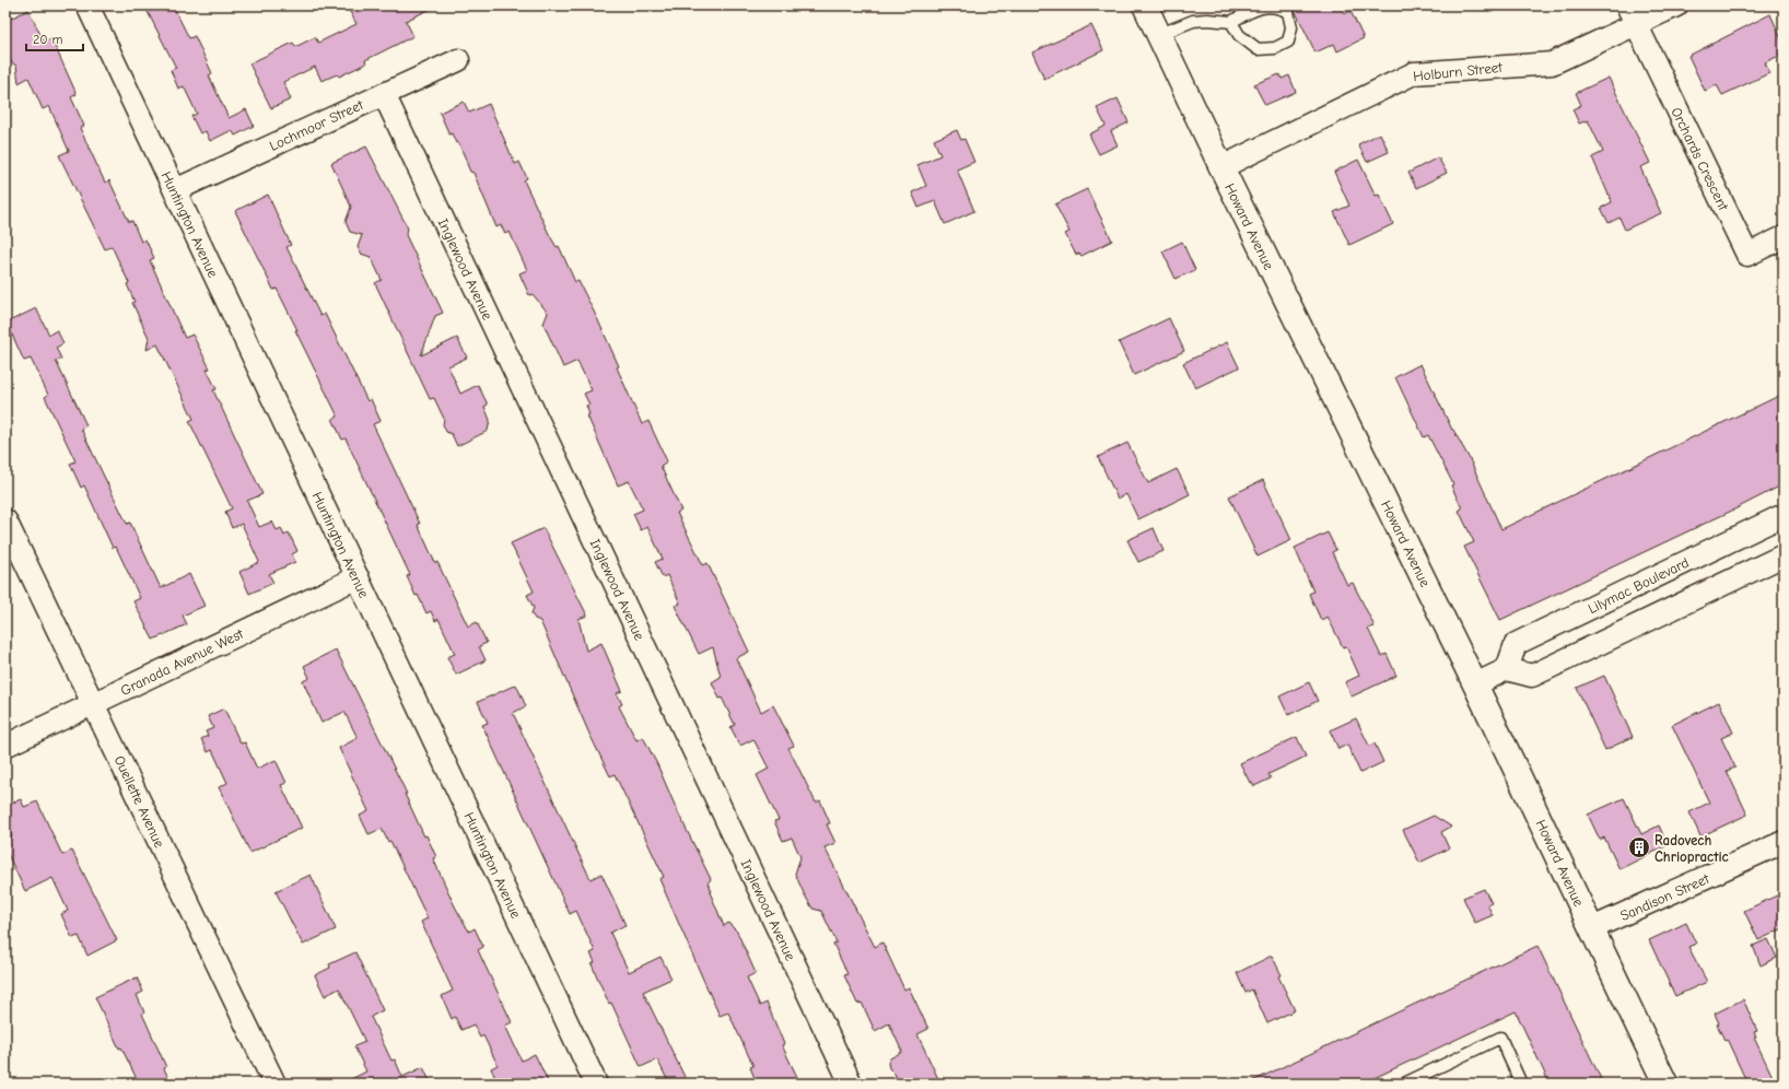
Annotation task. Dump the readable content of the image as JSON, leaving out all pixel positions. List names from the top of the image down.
{
  "streets": {
    "street": [
      "Holburn Street",
      "Lochmoor Street",
      "Orchards Crescent",
      "Huntington Avenue",
      "Howard Avenue",
      "Inglewood Avenue",
      "Lilymac Boulevard",
      "Granada Avenue West",
      "Ouellette Avenue",
      "Sandison Street"
    ]
  },
  "crossings": [
    ["Holburn Street", "Orchards Crescent"],
    ["Holburn Street", "Howard Avenue"],
    ["Lochmoor Street", "Huntington Avenue"],
    ["Lochmoor Street", "Inglewood Avenue"],
    ["Huntington Avenue", "Granada Avenue West"],
    ["Howard Avenue", "Sandison Street"],
    ["Granada Avenue West", "Ouellette Avenue"]
  ],
  "places": {
    "building": ["Radovech Chriopractic"]
  },
  "scale_bar": "20 m"
}
